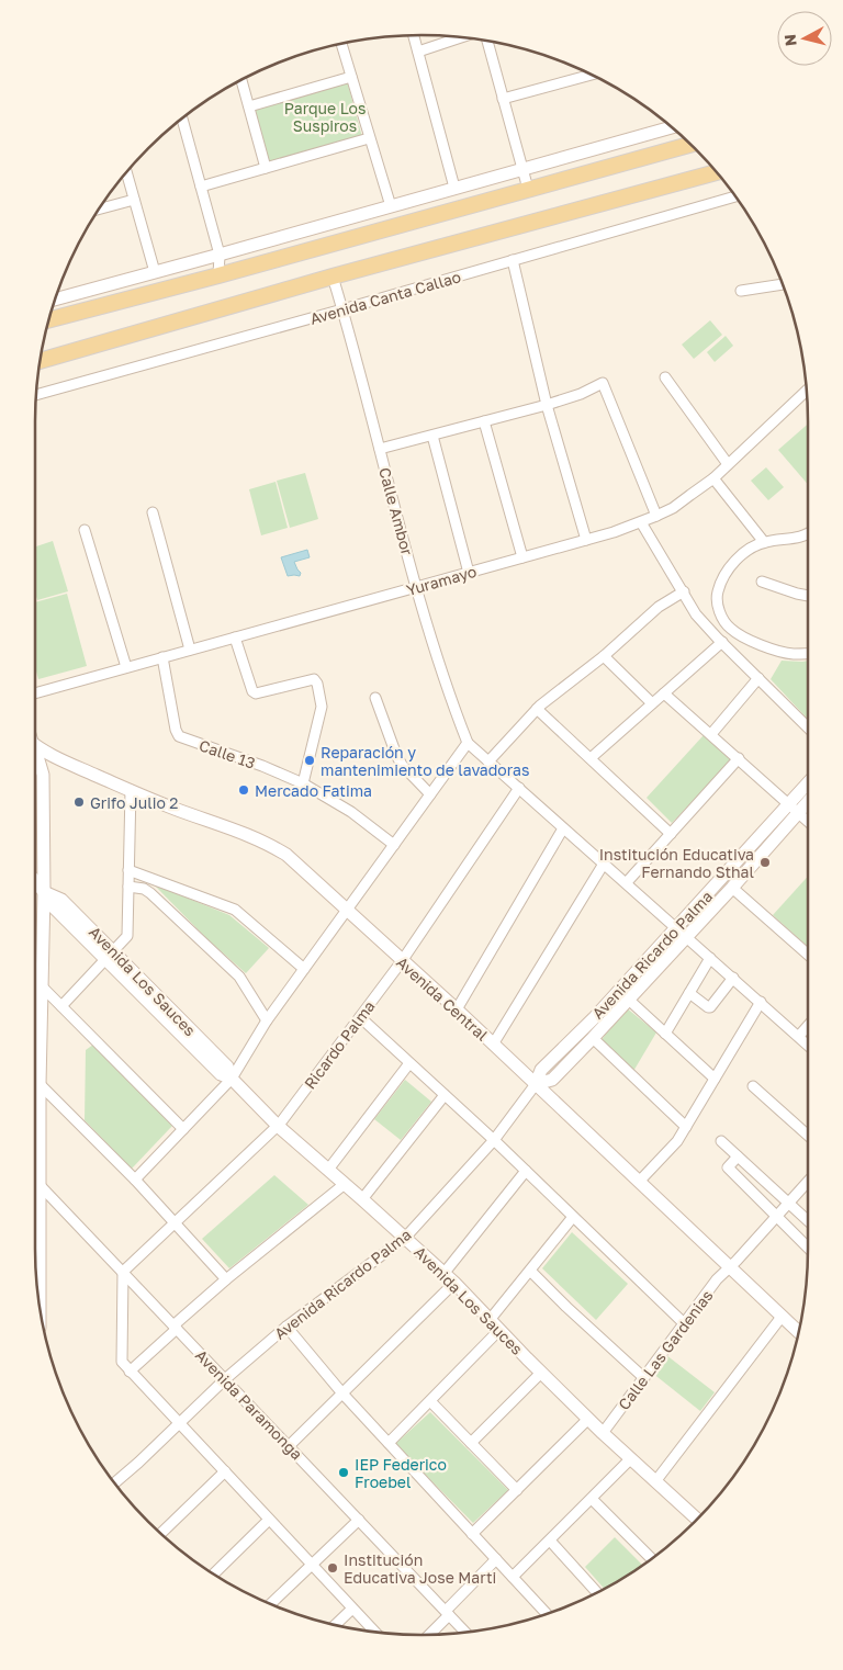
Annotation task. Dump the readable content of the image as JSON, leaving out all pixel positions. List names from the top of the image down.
{
  "streets": {
    "street": [
      "Avenida Canta Callao",
      "Calle Ambor",
      "Yuramayo",
      "Calle 13",
      "Avenida Ricardo Palma",
      "Avenida Los Sauces",
      "Avenida Central",
      "Ricardo Palma",
      "Calle Las Gardenias",
      "Avenida Paramonga"
    ]
  },
  "crossings": [
    ["Avenida Canta Callao", "Calle Ambor"],
    ["Calle Ambor", "Yuramayo"],
    ["Yuramayo", "Calle 13"],
    ["Avenida Ricardo Palma", "Avenida Los Sauces"],
    ["Avenida Ricardo Palma", "Avenida Central"],
    ["Avenida Ricardo Palma", "Avenida Paramonga"],
    ["Avenida Los Sauces", "Ricardo Palma"],
    ["Avenida Los Sauces", "Calle Las Gardenias"],
    ["Avenida Central", "Ricardo Palma"],
    ["Avenida Central", "Calle Las Gardenias"],
    ["Ricardo Palma", "Avenida Paramonga"]
  ],
  "parks": ["Parque Los Suspiros"],
  "places": [
    "Reparación y mantenimiento de lavadoras",
    "Mercado Fatima",
    "Grifo Julio 2",
    "Institución Educativa Fernando Sthal",
    "IEP Federico Froebel",
    "Institución Educativa Jose Marti"
  ],
  "north": "left"
}
